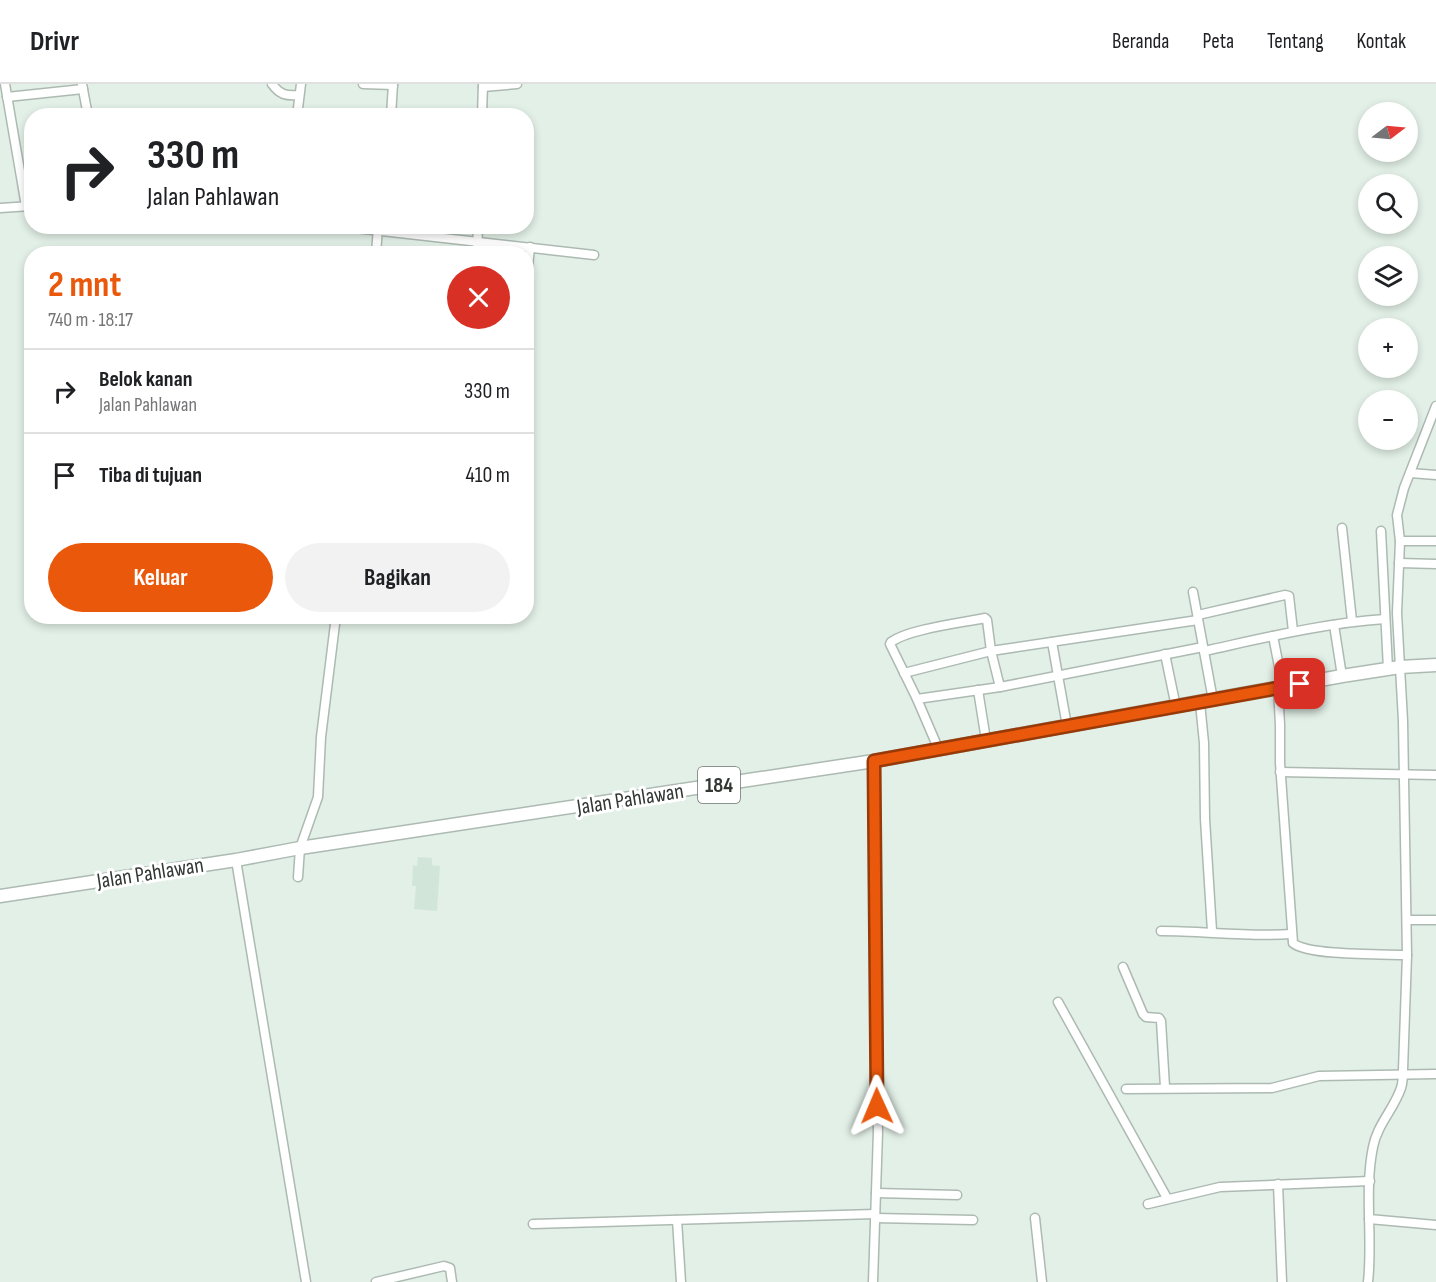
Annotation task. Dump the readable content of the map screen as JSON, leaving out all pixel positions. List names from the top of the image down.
{
  "streets": {
    "main road": ["184", "Jalan Pahlawan"]
  },
  "north": "right",
  "page": {
    "header": "Drivr",
    "nav": [
      "Beranda",
      "Peta",
      "Tentang",
      "Kontak"
    ],
    "map_buttons": ["+", "−"],
    "turn": ["330 m", "Jalan Pahlawan"],
    "heading": ["2 mnt", "740 m · 18:17"],
    "list": [
      {
        "name": "Belok kanan",
        "note": "Jalan Pahlawan",
        "value": "330 m"
      },
      {
        "name": "Tiba di tujuan",
        "value": "410 m"
      }
    ],
    "buttons": ["Keluar", "Bagikan"]
  }
}
